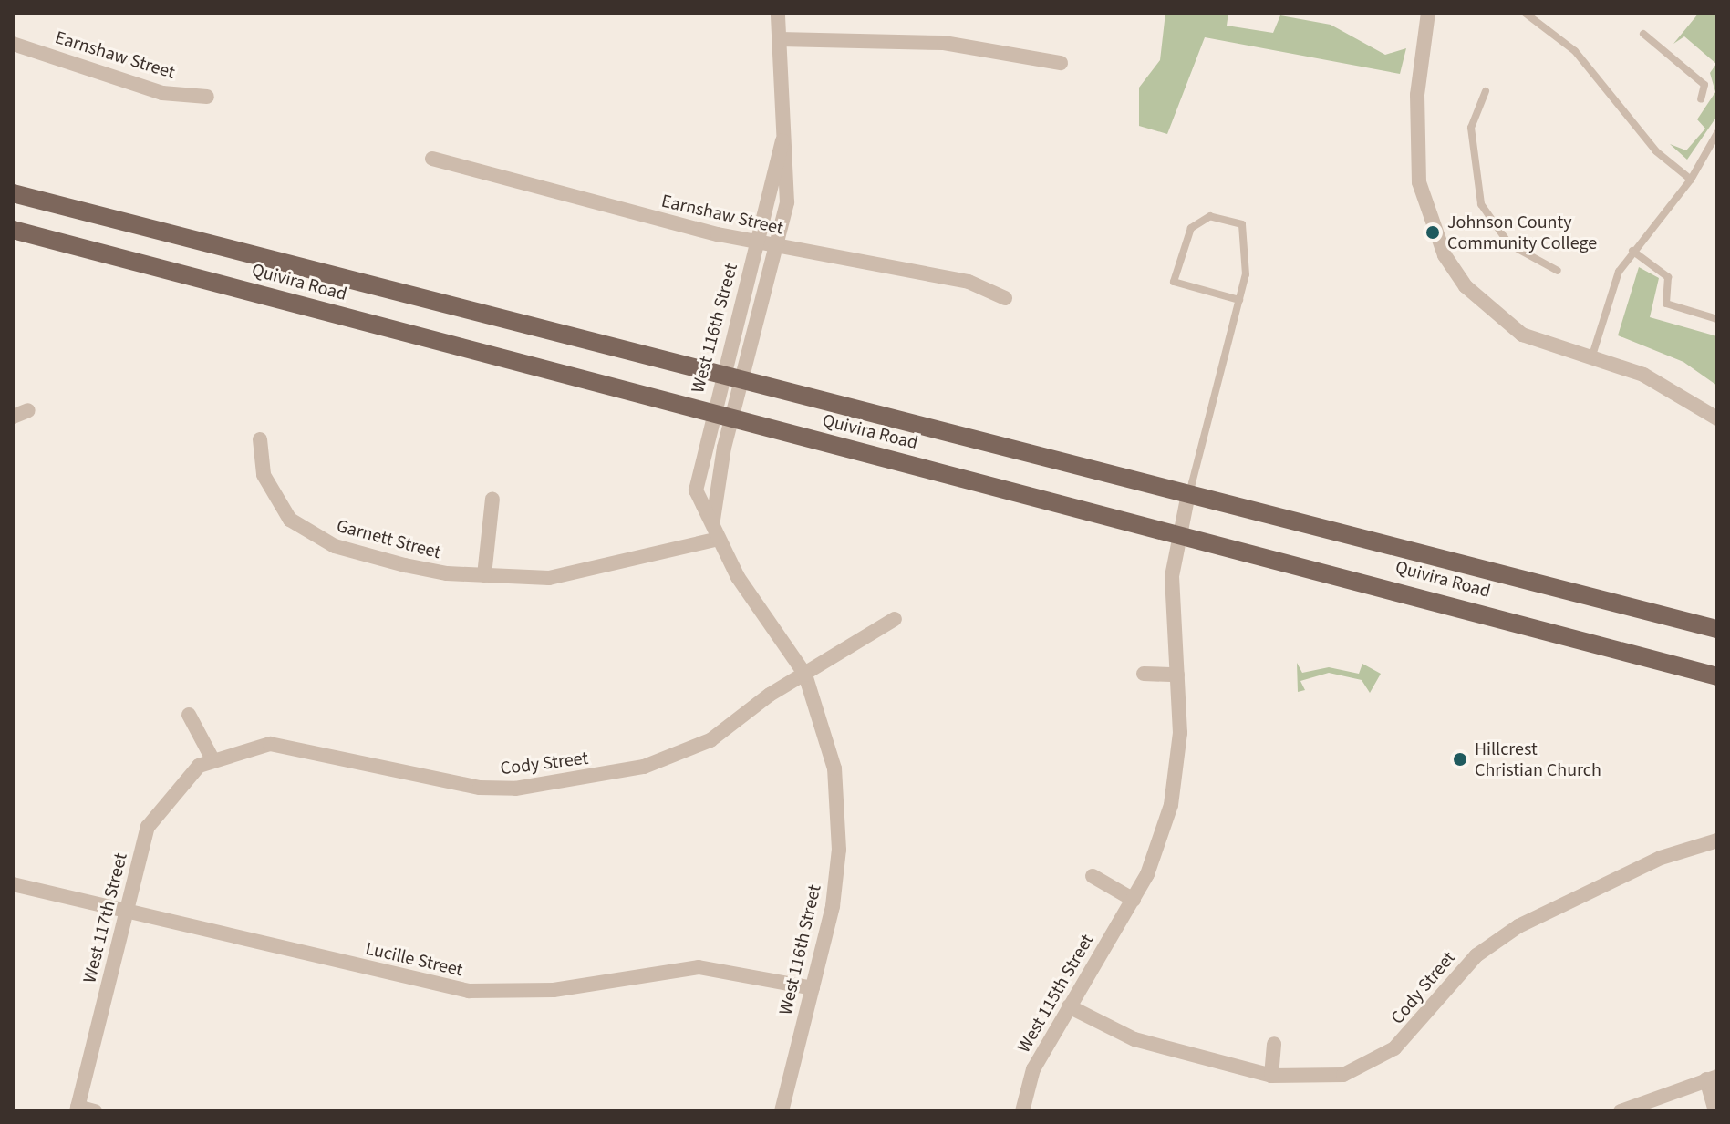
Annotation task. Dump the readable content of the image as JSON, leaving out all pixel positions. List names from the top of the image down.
{
  "streets": {
    "main road": ["Quivira Road"],
    "street": [
      "Earnshaw Street",
      "West 116th Street",
      "Garnett Street",
      "Cody Street",
      "West 117th Street",
      "Lucille Street",
      "West 115th Street"
    ]
  },
  "crossings": [
    ["Earnshaw Street", "West 116th Street"],
    ["Quivira Road", "West 116th Street"],
    ["Quivira Road", "West 115th Street"],
    ["West 116th Street", "Garnett Street"],
    ["West 116th Street", "Cody Street"],
    ["West 116th Street", "Lucille Street"],
    ["Cody Street", "West 117th Street"],
    ["Cody Street", "West 115th Street"],
    ["West 117th Street", "Lucille Street"]
  ],
  "places": ["Johnson County Community College", "Hillcrest Christian Church"]
}
